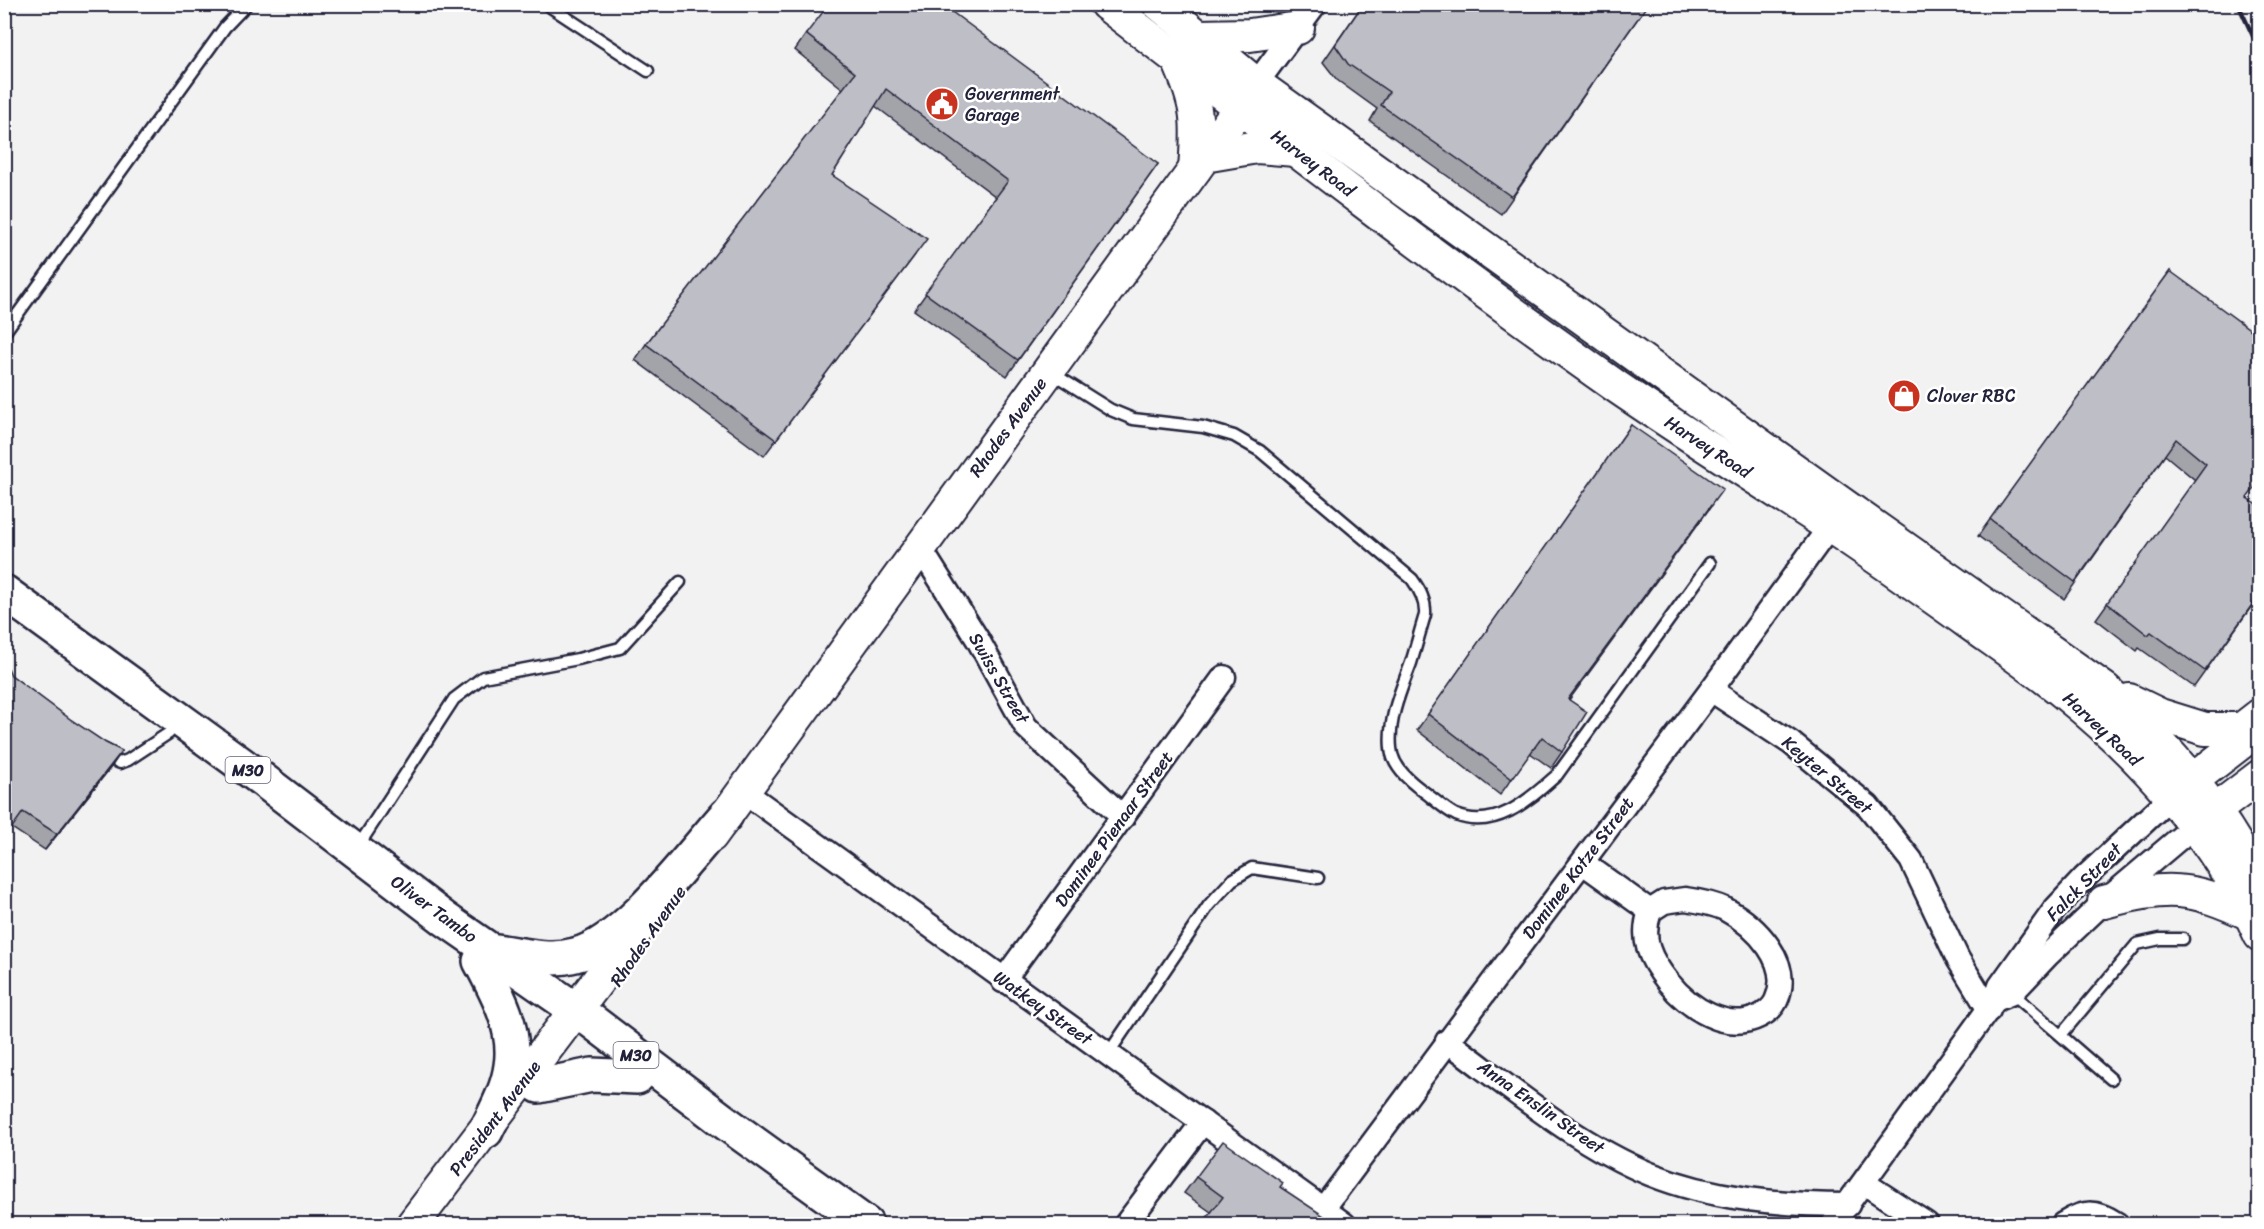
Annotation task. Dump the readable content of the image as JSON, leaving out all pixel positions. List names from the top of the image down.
{
  "streets": {
    "main road": [
      "Harvey Road",
      "Rhodes Avenue",
      "M30",
      "Oliver Tambo",
      "President Avenue"
    ],
    "street": [
      "Swiss Street",
      "Keyter Street",
      "Dominee Pienaar Street",
      "Dominee Kotze Street",
      "Falck Street",
      "Watkey Street",
      "Anna Enslin Street"
    ]
  },
  "crossings": [
    ["Harvey Road", "Rhodes Avenue"],
    ["Harvey Road", "Dominee Kotze Street"],
    ["Harvey Road", "Falck Street"],
    ["Rhodes Avenue", "Swiss Street"],
    ["Rhodes Avenue", "Oliver Tambo"],
    ["Rhodes Avenue", "Watkey Street"],
    ["Rhodes Avenue", "President Avenue"],
    ["Swiss Street", "Dominee Pienaar Street"],
    ["Keyter Street", "Dominee Kotze Street"],
    ["Keyter Street", "Falck Street"],
    ["Dominee Pienaar Street", "Watkey Street"],
    ["Dominee Kotze Street", "Watkey Street"],
    ["Dominee Kotze Street", "Anna Enslin Street"],
    ["Falck Street", "Anna Enslin Street"],
    ["Oliver Tambo", "President Avenue"]
  ],
  "places": {
    "public building": ["Government Garage"],
    "shop": ["Clover RBC"]
  }
}
